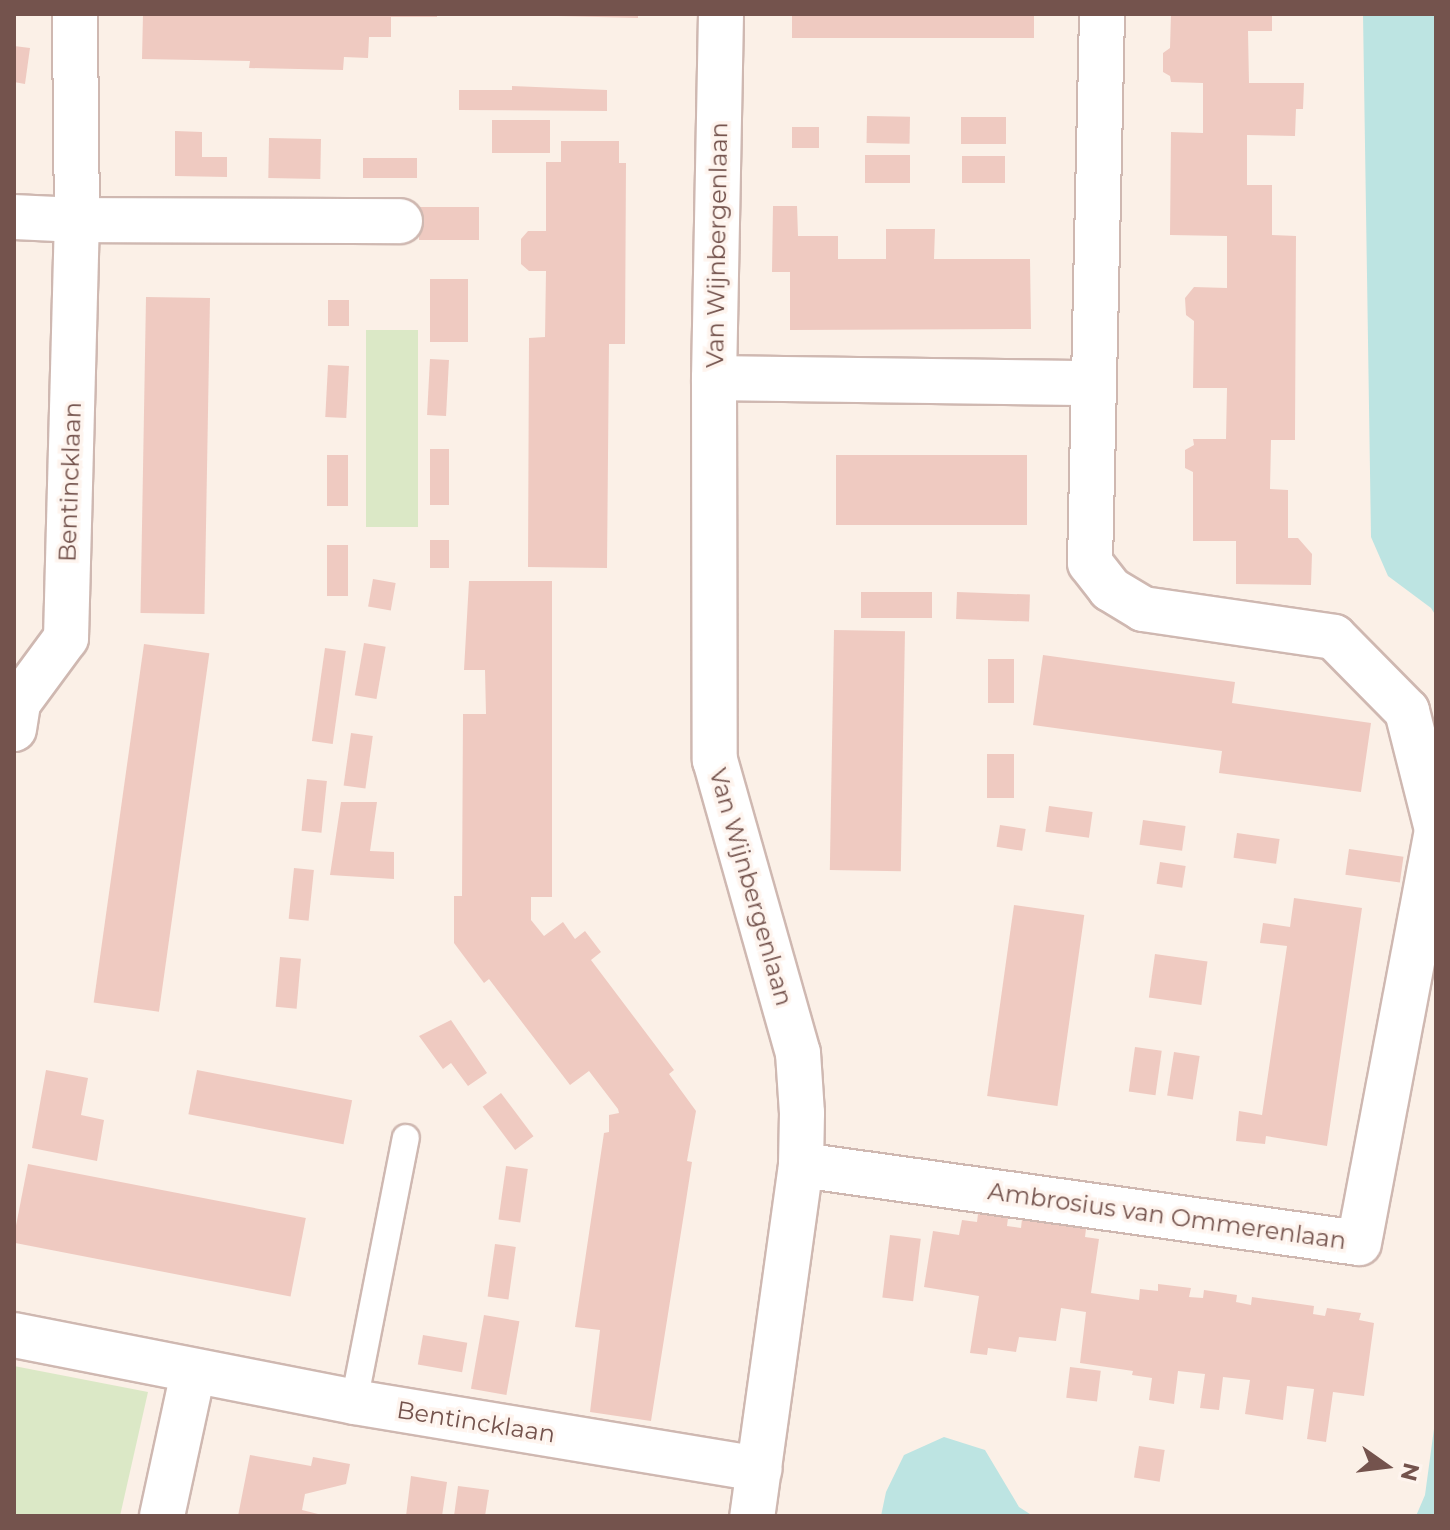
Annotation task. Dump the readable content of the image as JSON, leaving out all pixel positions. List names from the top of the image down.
{
  "streets": {
    "street": ["Van Wijnbergenlaan", "Bentincklaan", "Ambrosius van Ommerenlaan"]
  },
  "crossings": [
    ["Van Wijnbergenlaan", "Bentincklaan"],
    ["Van Wijnbergenlaan", "Ambrosius van Ommerenlaan"]
  ],
  "north": "right"
}
